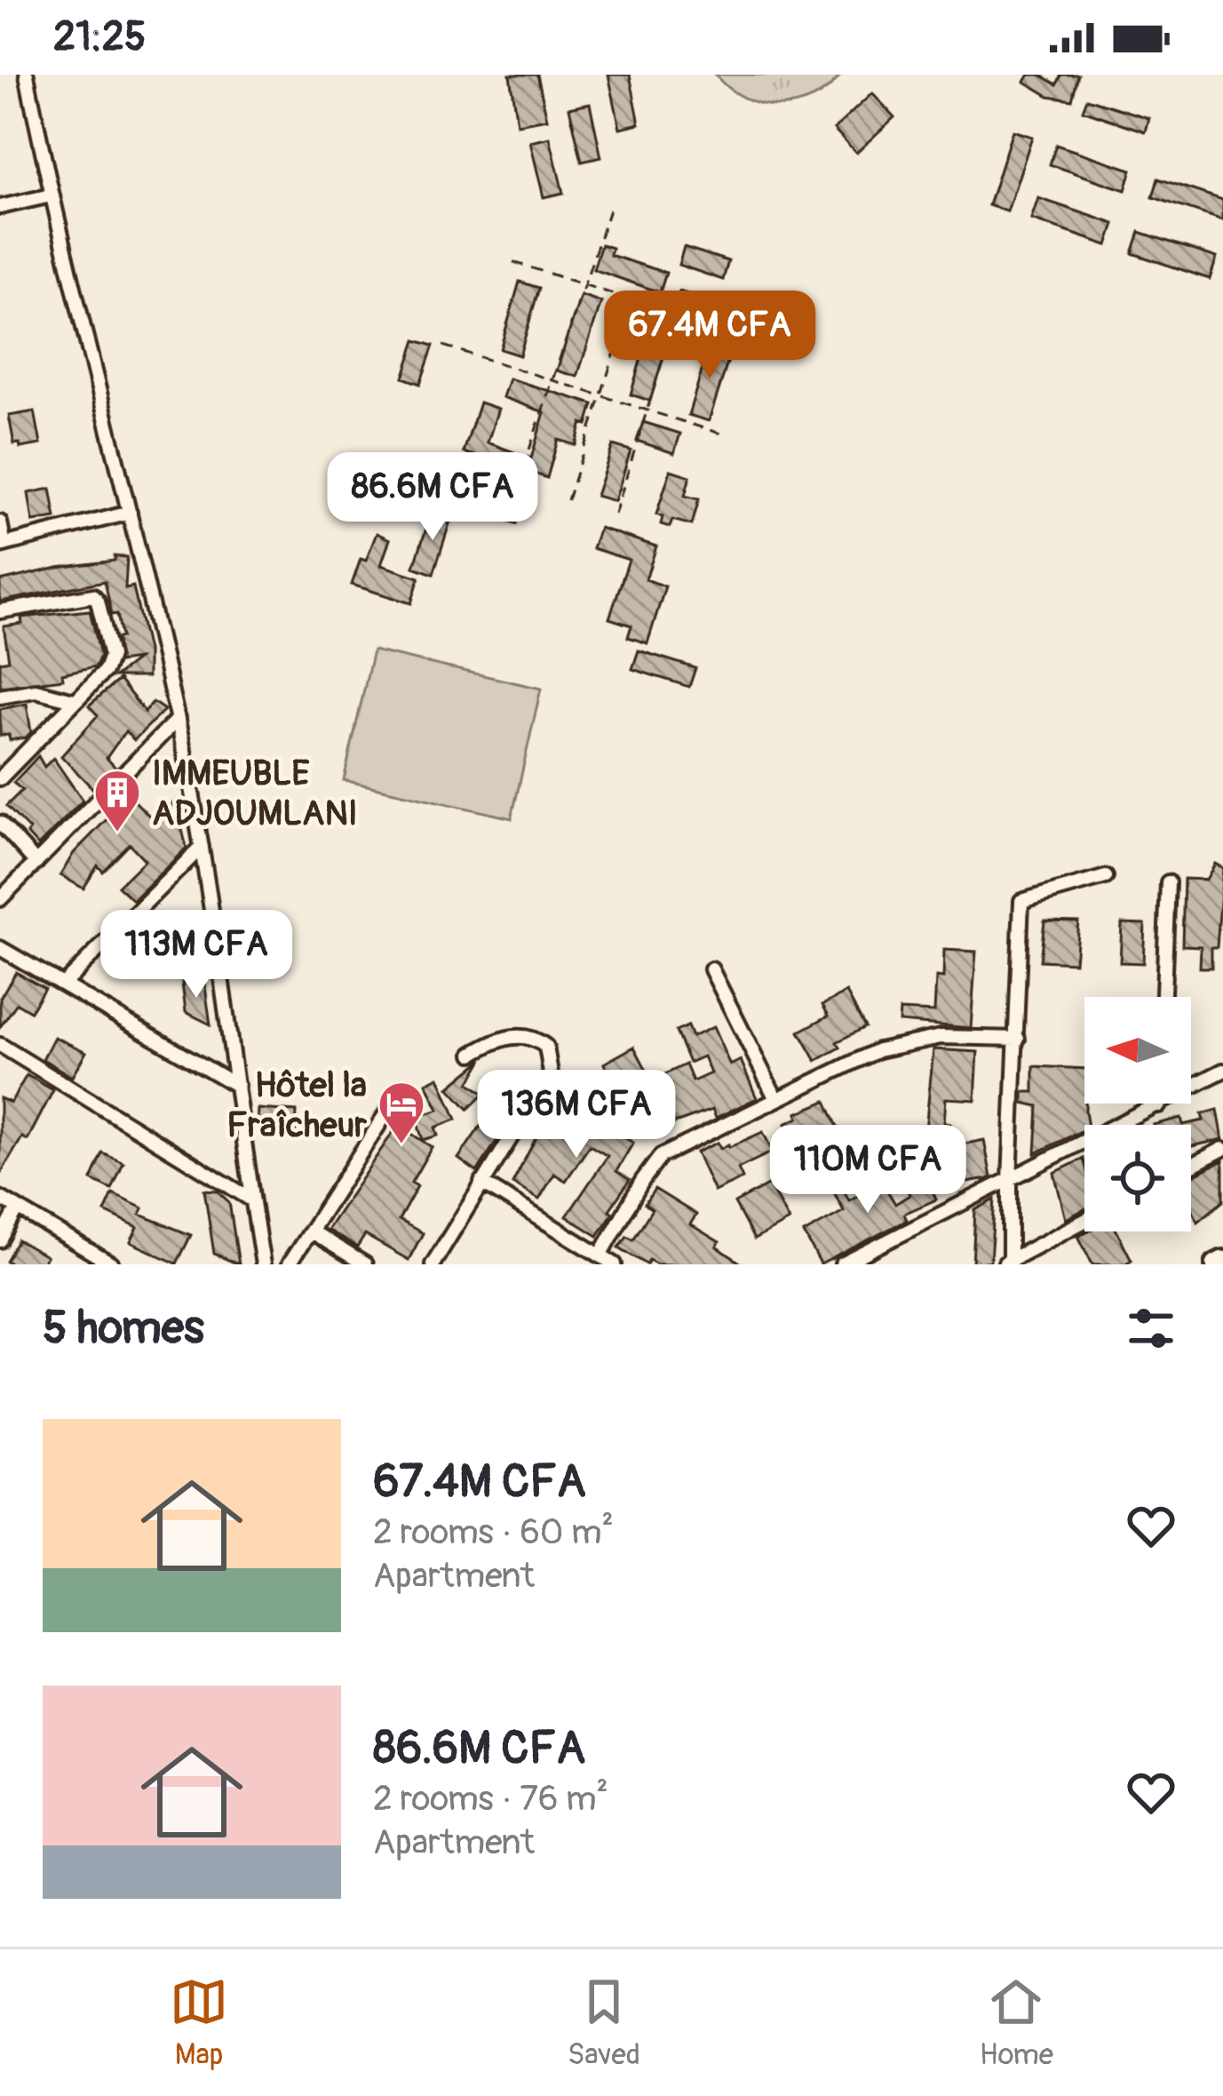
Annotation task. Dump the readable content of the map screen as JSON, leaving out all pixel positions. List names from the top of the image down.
{
  "places": {
    "building": ["IMMEUBLE ADJOUMLANI"],
    "hotel": ["Hôtel la Fraîcheur"]
  },
  "north": "left",
  "page": {
    "status": "21:25",
    "price": [
      "67.4M CFA",
      "86.6M CFA",
      "113M CFA",
      "136M CFA",
      "110M CFA"
    ],
    "heading": "5 homes",
    "list": [
      {
        "name": "67.4M CFA",
        "note": "2 rooms · 60 m² · Apartment"
      },
      {
        "name": "86.6M CFA",
        "note": "2 rooms · 76 m² · Apartment"
      }
    ],
    "tabs": ["Map", "Saved", "Home"]
  }
}
